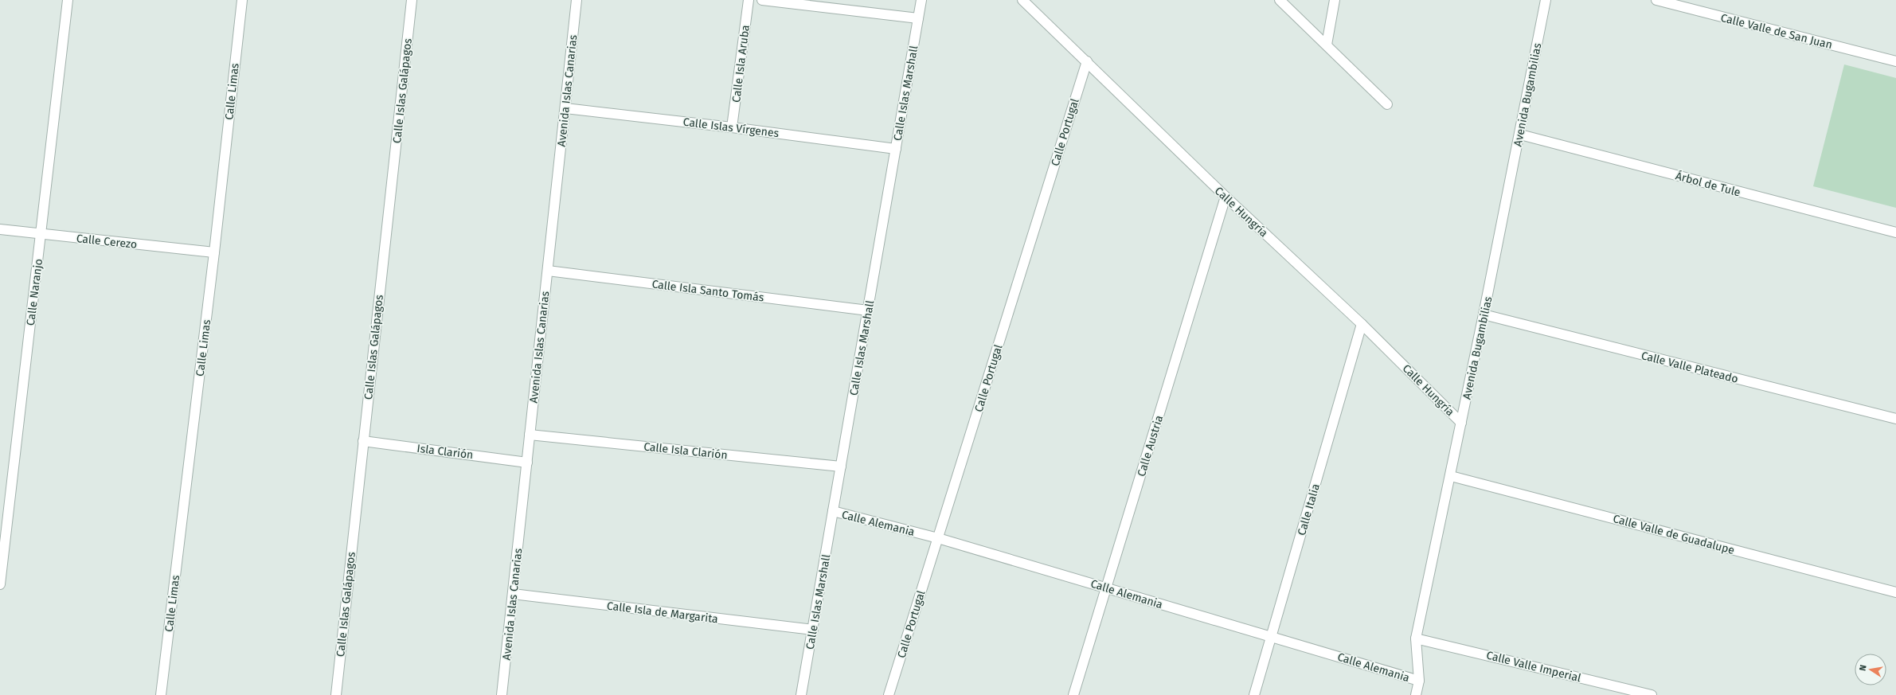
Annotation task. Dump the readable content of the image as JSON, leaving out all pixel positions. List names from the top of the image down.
{
  "streets": {
    "street": [
      "Calle Valle de San Juan",
      "Calle Isla Aruba",
      "Calle Islas Galápagos",
      "Avenida Islas Canarias",
      "Calle Limas",
      "Calle Islas Marshall",
      "Avenida Bugambilias",
      "Calle Islas Vírgenes",
      "Calle Portugal",
      "Árbol de Tule",
      "Calle Hungría",
      "Calle Cerezo",
      "Calle Isla Santo Tomás",
      "Calle Naranjo",
      "Calle Valle Plateado",
      "Calle Austria",
      "Calle Isla Clarión",
      "Isla Clarión",
      "Calle Italia",
      "Calle Alemania",
      "Calle Valle de Guadalupe",
      "Calle Isla de Margarita",
      "Calle Valle Imperial"
    ]
  },
  "crossings": [
    ["Calle Isla Aruba", "Calle Islas Vírgenes"],
    ["Calle Islas Galápagos", "Isla Clarión"],
    ["Avenida Islas Canarias", "Calle Islas Vírgenes"],
    ["Avenida Islas Canarias", "Calle Isla Santo Tomás"],
    ["Avenida Islas Canarias", "Calle Isla Clarión"],
    ["Avenida Islas Canarias", "Isla Clarión"],
    ["Avenida Islas Canarias", "Calle Isla de Margarita"],
    ["Calle Limas", "Calle Cerezo"],
    ["Calle Islas Marshall", "Calle Islas Vírgenes"],
    ["Calle Islas Marshall", "Calle Isla Santo Tomás"],
    ["Calle Islas Marshall", "Calle Isla Clarión"],
    ["Calle Islas Marshall", "Calle Alemania"],
    ["Calle Islas Marshall", "Calle Isla de Margarita"],
    ["Avenida Bugambilias", "Árbol de Tule"],
    ["Avenida Bugambilias", "Calle Hungría"],
    ["Avenida Bugambilias", "Calle Valle Plateado"],
    ["Avenida Bugambilias", "Calle Alemania"],
    ["Avenida Bugambilias", "Calle Valle de Guadalupe"],
    ["Avenida Bugambilias", "Calle Valle Imperial"],
    ["Calle Portugal", "Calle Hungría"],
    ["Calle Portugal", "Calle Alemania"],
    ["Calle Hungría", "Calle Austria"],
    ["Calle Hungría", "Calle Italia"],
    ["Calle Cerezo", "Calle Naranjo"],
    ["Calle Austria", "Calle Alemania"],
    ["Calle Italia", "Calle Alemania"]
  ],
  "north": "left"
}
